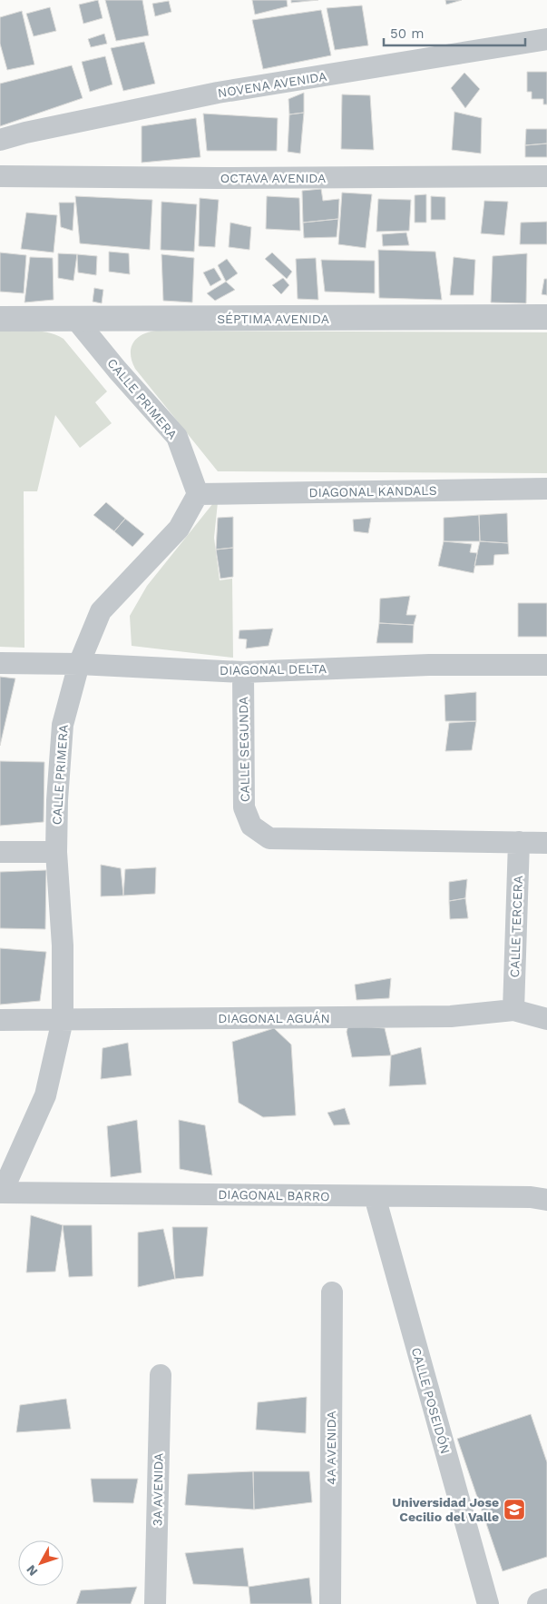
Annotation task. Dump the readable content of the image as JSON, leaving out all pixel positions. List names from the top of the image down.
{
  "streets": {
    "street": [
      "NOVENA AVENIDA",
      "OCTAVA AVENIDA",
      "SÉPTIMA AVENIDA",
      "CALLE PRIMERA",
      "DIAGONAL KANDALS",
      "DIAGONAL DELTA",
      "CALLE SEGUNDA",
      "CALLE TERCERA",
      "DIAGONAL AGUÁN",
      "DIAGONAL BARRO",
      "CALLE POSEIDÓN",
      "4A AVENIDA",
      "3A AVENIDA"
    ]
  },
  "crossings": [
    ["SÉPTIMA AVENIDA", "CALLE PRIMERA"],
    ["CALLE PRIMERA", "DIAGONAL KANDALS"],
    ["CALLE PRIMERA", "DIAGONAL DELTA"],
    ["CALLE PRIMERA", "DIAGONAL AGUÁN"],
    ["CALLE PRIMERA", "DIAGONAL BARRO"],
    ["DIAGONAL DELTA", "CALLE SEGUNDA"],
    ["CALLE SEGUNDA", "CALLE TERCERA"],
    ["CALLE TERCERA", "DIAGONAL AGUÁN"],
    ["DIAGONAL BARRO", "CALLE POSEIDÓN"]
  ],
  "places": {
    "school or university": ["Universidad Jose Cecilio del Valle"]
  },
  "scale_bar": "50 m",
  "north": "bottom left"
}
